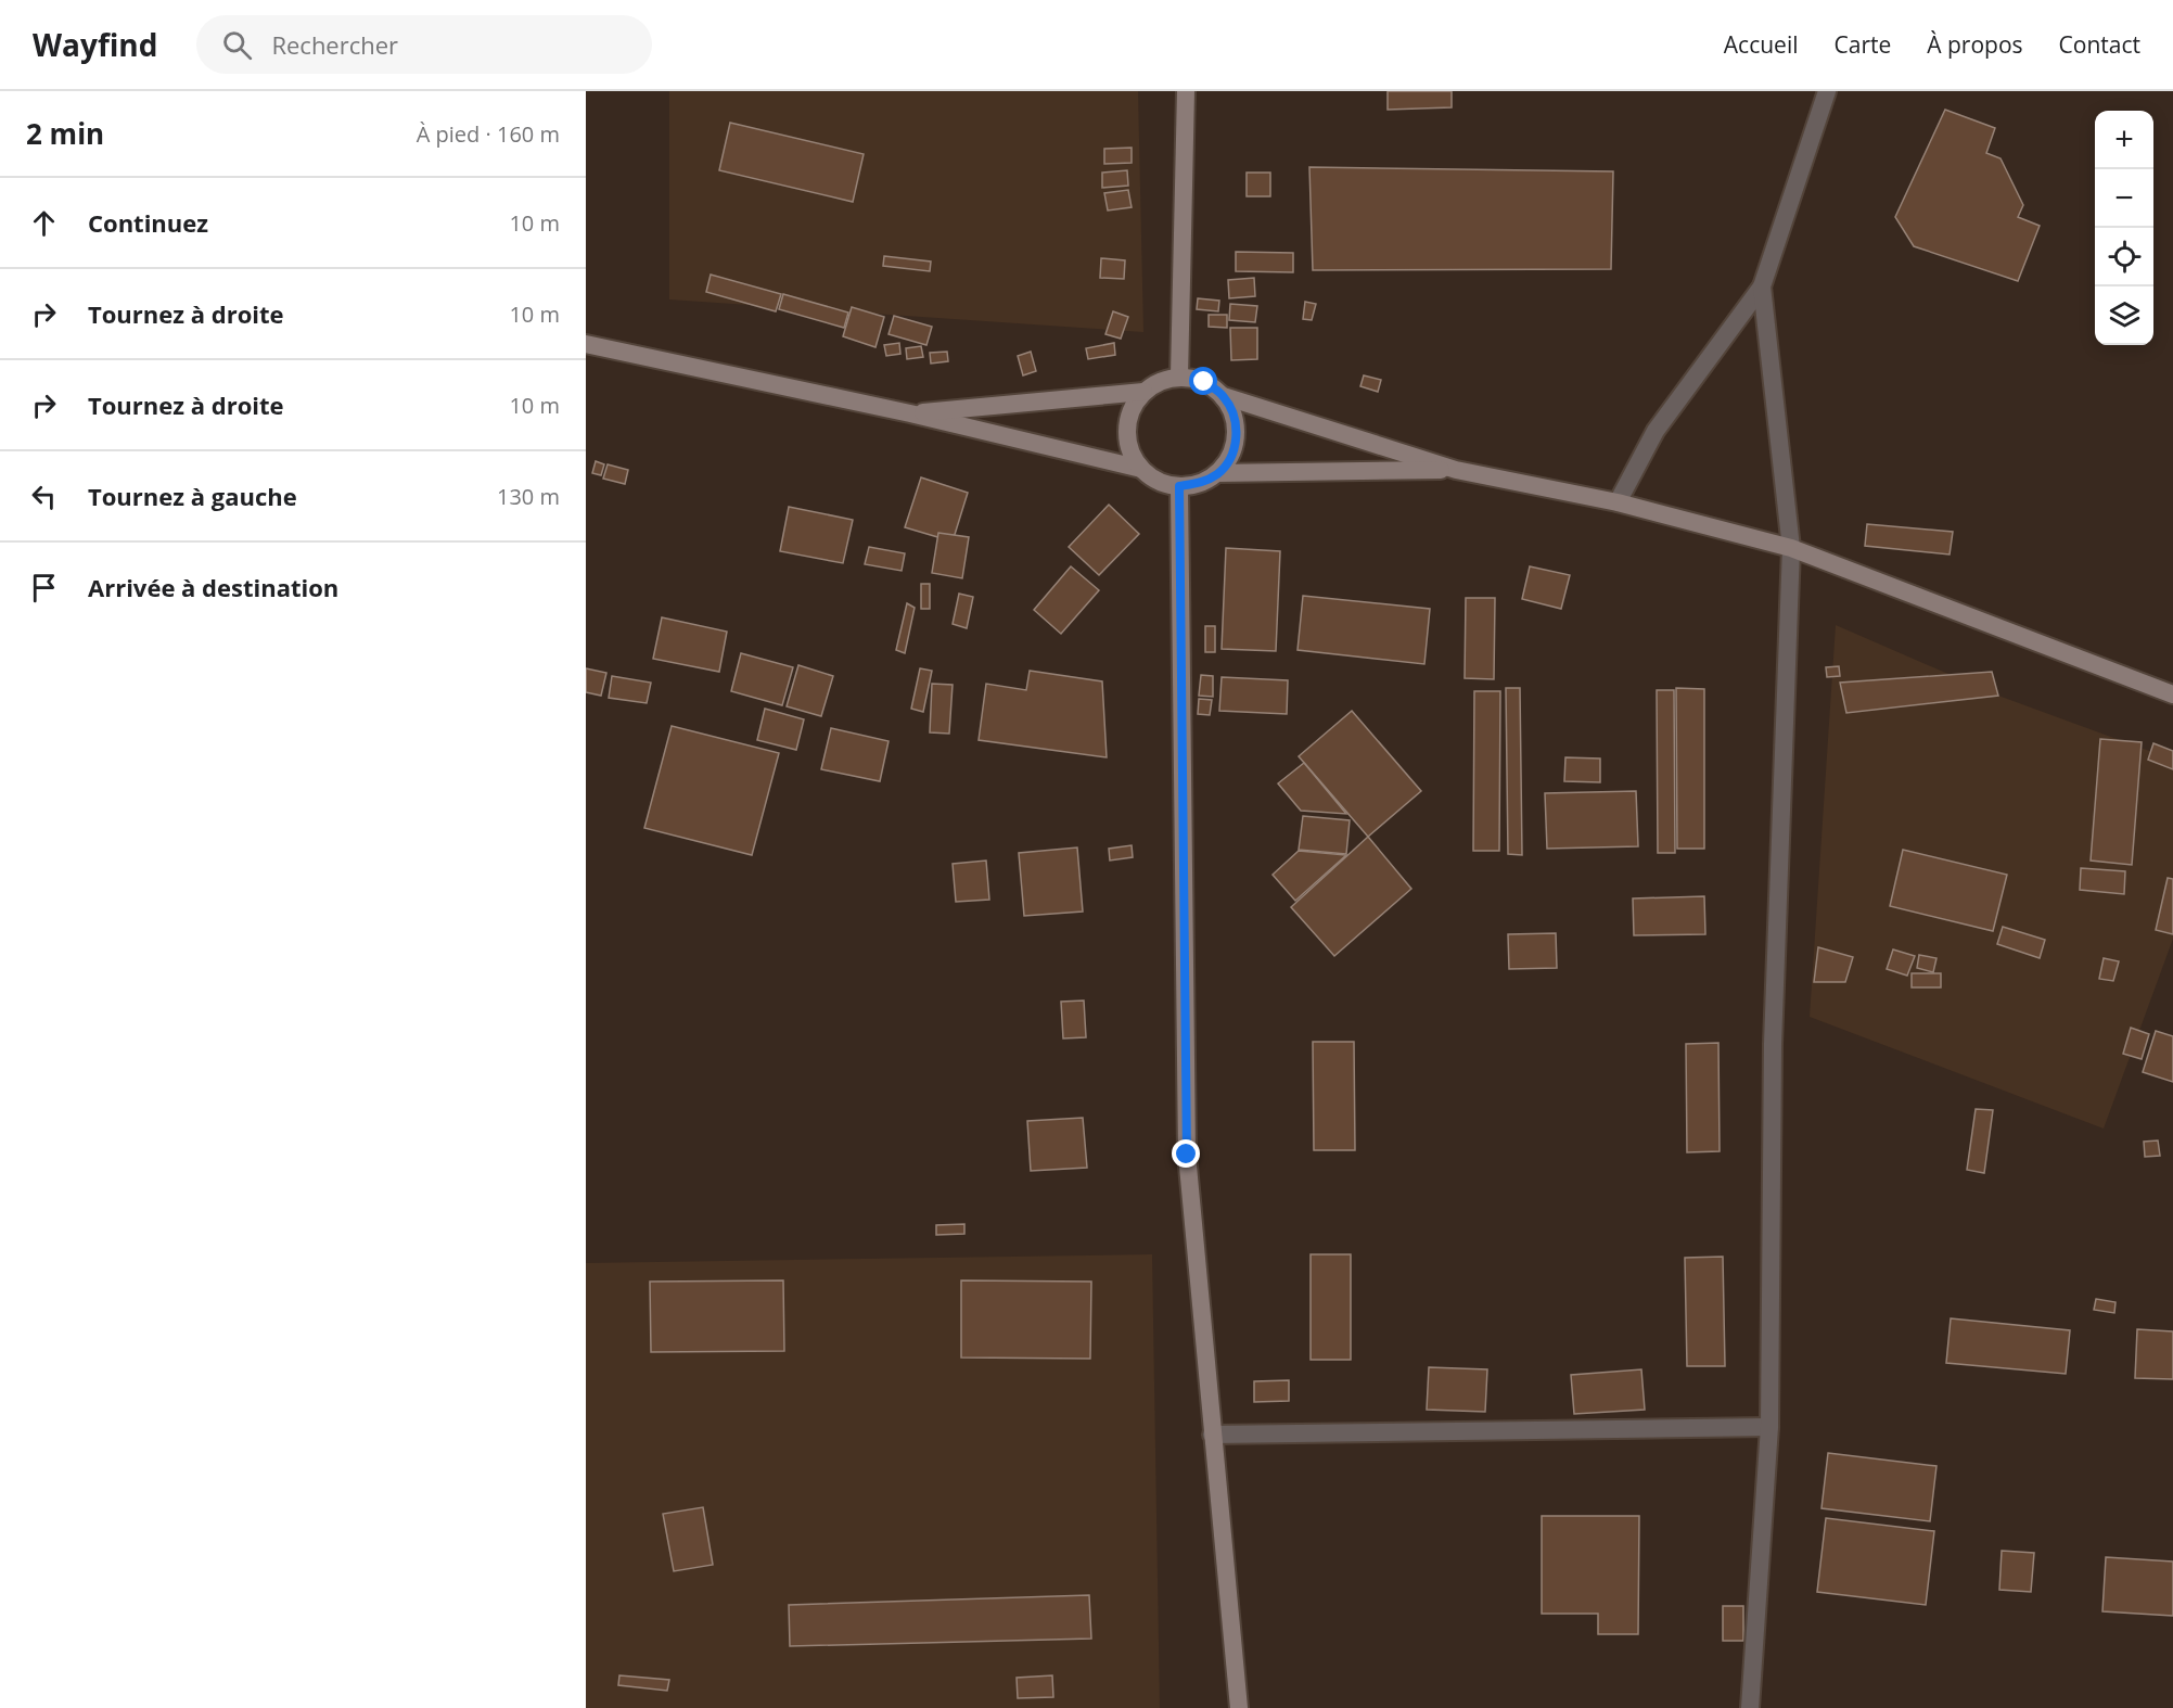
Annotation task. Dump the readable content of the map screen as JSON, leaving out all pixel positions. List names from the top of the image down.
{
  "page": {
    "header": "Wayfind",
    "search": "Rechercher",
    "nav": [
      "Accueil",
      "Carte",
      "À propos",
      "Contact"
    ],
    "heading": ["2 min", "À pied · 160 m"],
    "map_buttons": ["+", "−"],
    "list": [
      ["Continuez", "10 m"],
      ["Tournez à droite", "10 m"],
      ["Tournez à droite", "10 m"],
      ["Tournez à gauche", "130 m"],
      "Arrivée à destination"
    ]
  }
}
